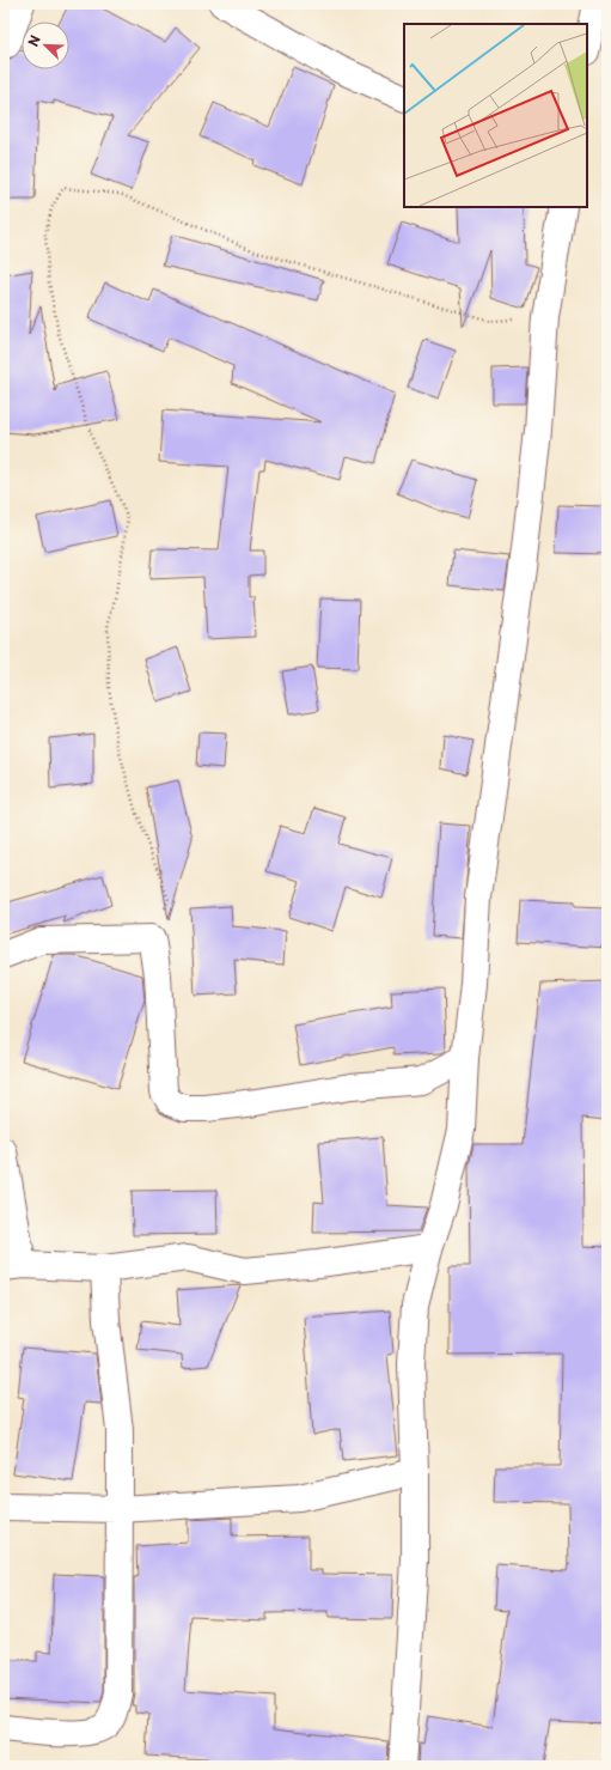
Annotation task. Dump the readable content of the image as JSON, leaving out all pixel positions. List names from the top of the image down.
{
  "north": "top left"
}
